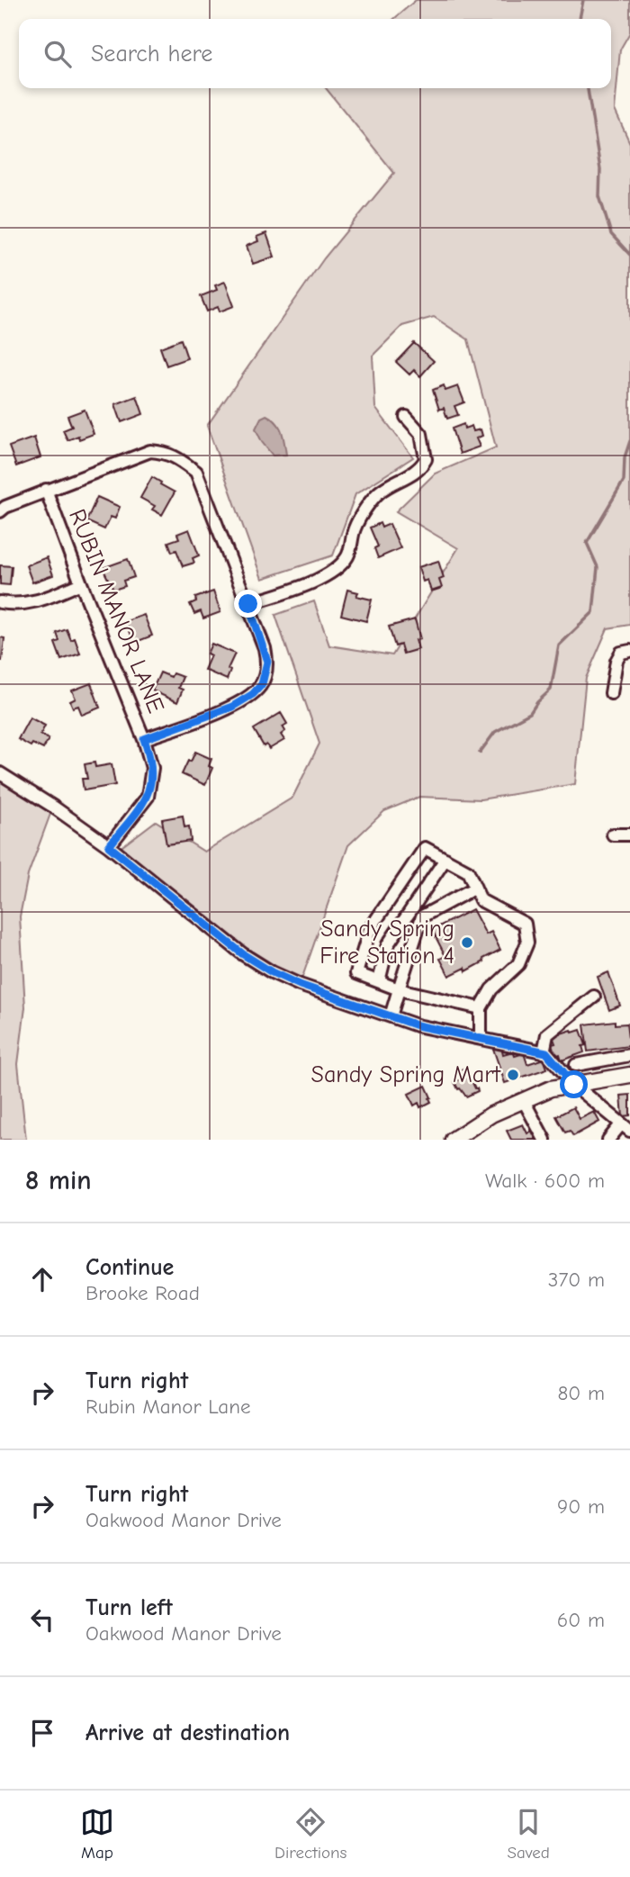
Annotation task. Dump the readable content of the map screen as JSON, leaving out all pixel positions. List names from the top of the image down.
{
  "streets": {
    "street": ["RUBIN MANOR LANE"]
  },
  "places": ["Sandy Spring Fire Station 4", "Sandy Spring Mart"],
  "page": {
    "search": "Search here",
    "heading": ["8 min", "Walk · 600 m"],
    "list": [
      ["Continue", "Brooke Road", "370 m"],
      ["Turn right", "Rubin Manor Lane", "80 m"],
      ["Turn right", "Oakwood Manor Drive", "90 m"],
      ["Turn left", "Oakwood Manor Drive", "60 m"],
      "Arrive at destination"
    ],
    "nav": ["Map", "Directions", "Saved"]
  }
}
